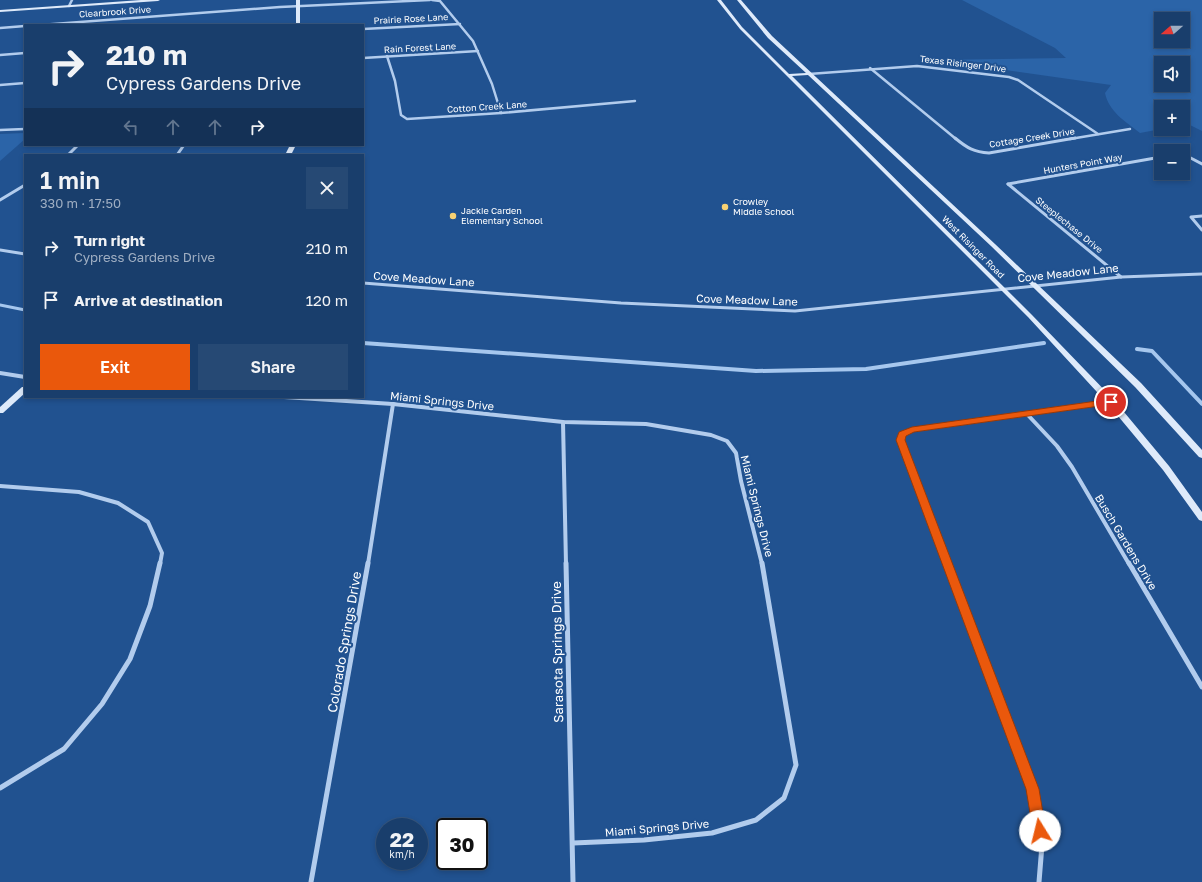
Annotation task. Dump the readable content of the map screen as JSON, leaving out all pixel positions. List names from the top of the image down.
{
  "streets": {
    "main road": ["West Risinger Road"],
    "street": [
      "Clearbrook Drive",
      "Prairie Rose Lane",
      "Rain Forest Lane",
      "Texas Risinger Drive",
      "Cotton Creek Lane",
      "Cottage Creek Drive",
      "Hunters Point Way",
      "Steeplechase Drive",
      "Cove Meadow Lane",
      "Miami Springs Drive",
      "Busch Gardens Drive",
      "Colorado Springs Drive",
      "Sarasota Springs Drive"
    ]
  },
  "crossings": [
    ["Clearbrook Drive", "Prairie Rose Lane"],
    ["Clearbrook Drive", "Rain Forest Lane"],
    ["Clearbrook Drive", "Cotton Creek Lane"],
    ["Rain Forest Lane", "Cotton Creek Lane"],
    ["Texas Risinger Drive", "Cottage Creek Drive"],
    ["Texas Risinger Drive", "West Risinger Road"],
    ["Hunters Point Way", "Steeplechase Drive"],
    ["Steeplechase Drive", "Cove Meadow Lane"],
    ["West Risinger Road", "Cove Meadow Lane"],
    ["Miami Springs Drive", "Colorado Springs Drive"],
    ["Miami Springs Drive", "Sarasota Springs Drive"]
  ],
  "places": ["Crowley Middle School", "Jackie Carden Elementary School"],
  "north": "left",
  "page": {
    "map_buttons": ["+", "−"],
    "turn": ["210 m", "Cypress Gardens Drive"],
    "heading": ["1 min", "330 m · 17:50"],
    "list": [
      {
        "name": "Turn right",
        "note": "Cypress Gardens Drive",
        "value": "210 m"
      },
      {
        "name": "Arrive at destination",
        "value": "120 m"
      }
    ],
    "buttons": ["Exit", "Share"],
    "speed": "22 km/h",
    "limit": "30"
  }
}
